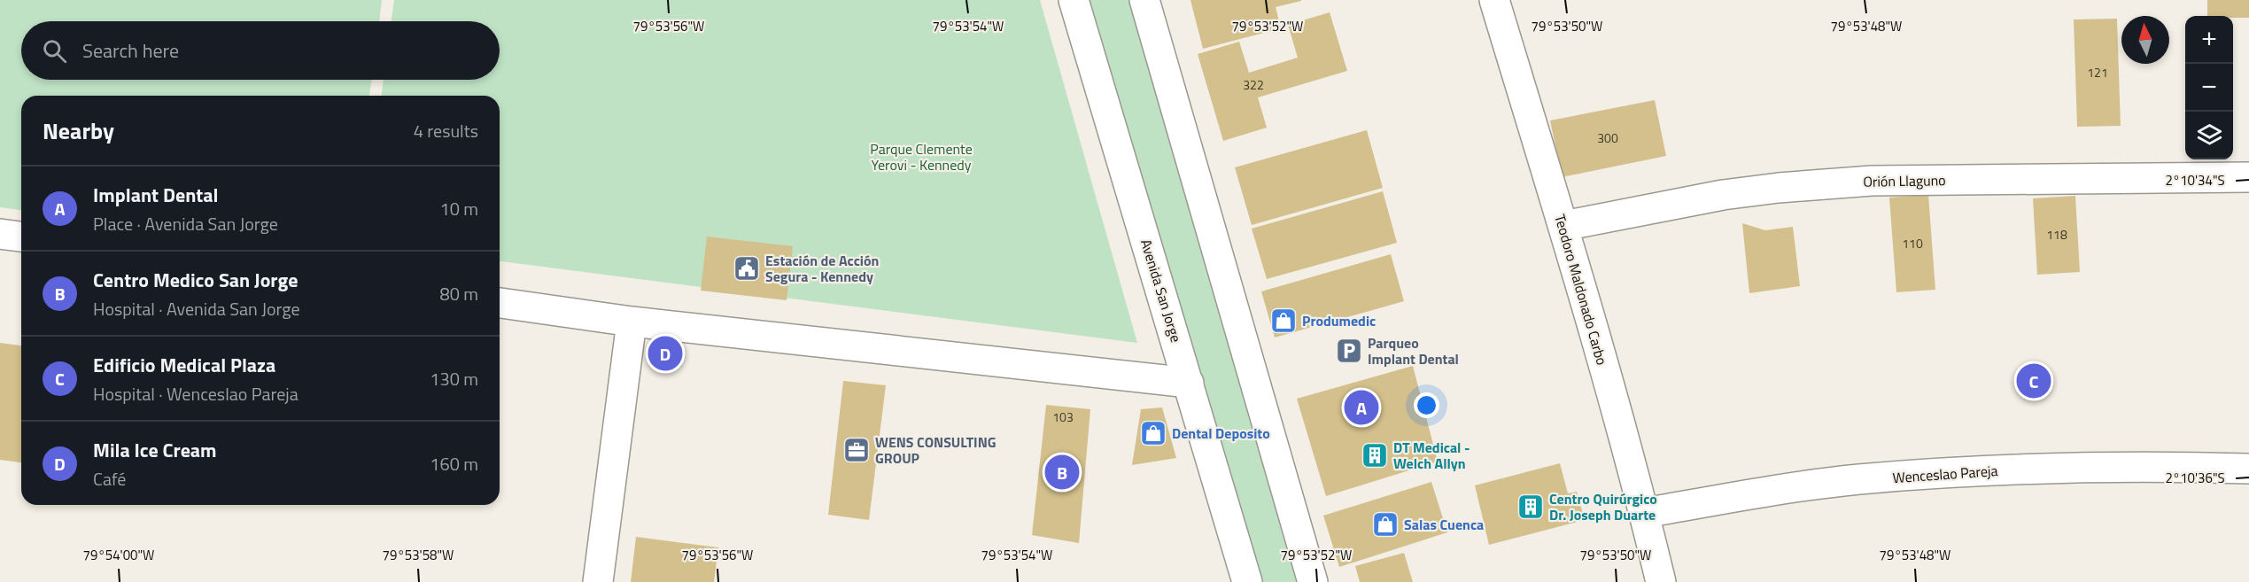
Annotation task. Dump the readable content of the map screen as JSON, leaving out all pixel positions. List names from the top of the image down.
{
  "streets": {
    "street": [
      "Orión Llaguno",
      "Teodoro Maldonado Carbo",
      "Avenida San Jorge",
      "Wenceslao Pareja"
    ]
  },
  "crossings": [
    ["Orión Llaguno", "Teodoro Maldonado Carbo"],
    ["Teodoro Maldonado Carbo", "Wenceslao Pareja"]
  ],
  "parks": ["Parque Clemente Yerovi - Kennedy"],
  "places": {
    "public building": ["Estación de Acción Segura - Kennedy"],
    "shop": ["Produmedic", "Dental Deposito", "Salas Cuenca"],
    "parking": ["Parqueo Implant Dental"],
    "office": ["WENS CONSULTING GROUP"],
    "building": ["DT Medical - Welch Allyn", "Centro Quirúrgico Dr. Joseph Duarte"]
  },
  "house_numbers": [
    "121",
    "322",
    "300",
    "118",
    "110",
    "103"
  ],
  "north": "top",
  "page": {
    "map_buttons": ["+", "−"],
    "search": "Search here",
    "heading": ["Nearby", "4 results"],
    "list": [
      {
        "mark": "A",
        "name": "Implant Dental",
        "note": "Place · Avenida San Jorge",
        "value": "10 m"
      },
      {
        "mark": "B",
        "name": "Centro Medico San Jorge",
        "note": "Hospital · Avenida San Jorge",
        "value": "80 m"
      },
      {
        "mark": "C",
        "name": "Edificio Medical Plaza",
        "note": "Hospital · Wenceslao Pareja",
        "value": "130 m"
      },
      {
        "mark": "D",
        "name": "Mila Ice Cream",
        "note": "Café",
        "value": "160 m"
      }
    ],
    "pins": [
      "D",
      "C",
      "A",
      "B"
    ]
  },
  "coordinates": [
    "79°53'56\"W",
    "79°53'54\"W",
    "79°53'52\"W",
    "79°53'50\"W",
    "79°53'48\"W",
    "2°10'34\"S",
    "2°10'36\"S",
    "79°54'00\"W",
    "79°53'58\"W"
  ]
}
